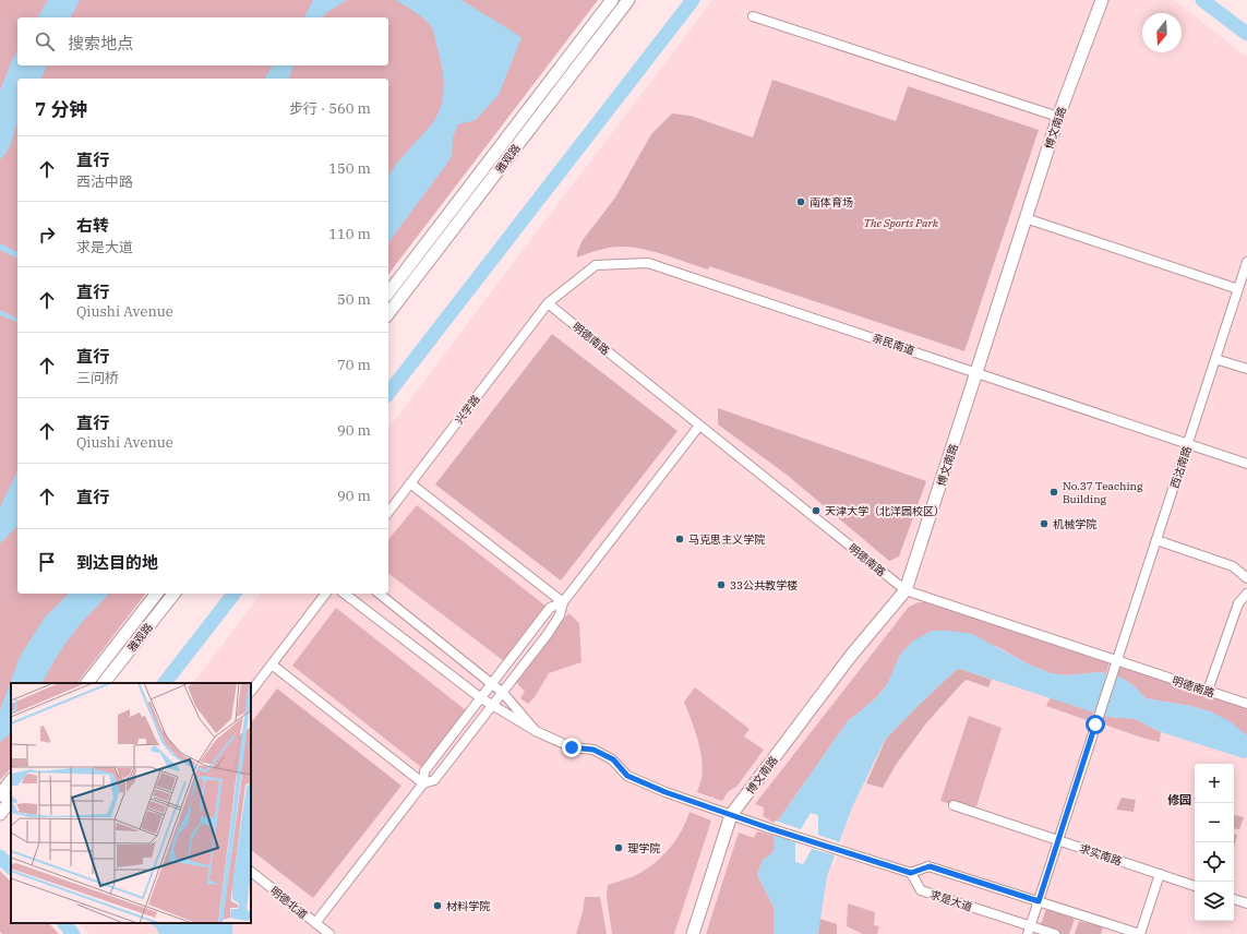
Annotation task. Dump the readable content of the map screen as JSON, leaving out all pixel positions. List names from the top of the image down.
{
  "streets": {
    "main road": ["博文南路", "雅观路"],
    "street": [
      "明德南路",
      "亲民南道",
      "兴学路",
      "西沽南路",
      "求实南路",
      "求是大道",
      "明德北道"
    ]
  },
  "crossings": [
    ["博文南路", "明德南路"],
    ["博文南路", "亲民南道"],
    ["明德南路", "亲民南道"],
    ["明德南路", "兴学路"],
    ["明德南路", "西沽南路"],
    ["亲民南道", "兴学路"],
    ["亲民南道", "西沽南路"],
    ["西沽南路", "求实南路"],
    ["西沽南路", "求是大道"]
  ],
  "districts": ["修园"],
  "parks": ["The Sports Park"],
  "places": [
    "南体育场",
    "No.37 Teaching Building",
    "天津大学（北洋园校区）",
    "机械学院",
    "马克思主义学院",
    "33公共教学楼",
    "理学院",
    "材料学院"
  ],
  "north": "bottom",
  "page": {
    "search": "搜索地点",
    "heading": ["7 分钟", "步行 · 560 m"],
    "list": [
      ["直行", "西沽中路", "150 m"],
      ["右转", "求是大道", "110 m"],
      ["直行", "Qiushi Avenue", "50 m"],
      ["直行", "三问桥", "70 m"],
      ["直行", "Qiushi Avenue", "90 m"],
      ["直行", "90 m"],
      "到达目的地"
    ],
    "map_buttons": ["+", "−"]
  }
}
